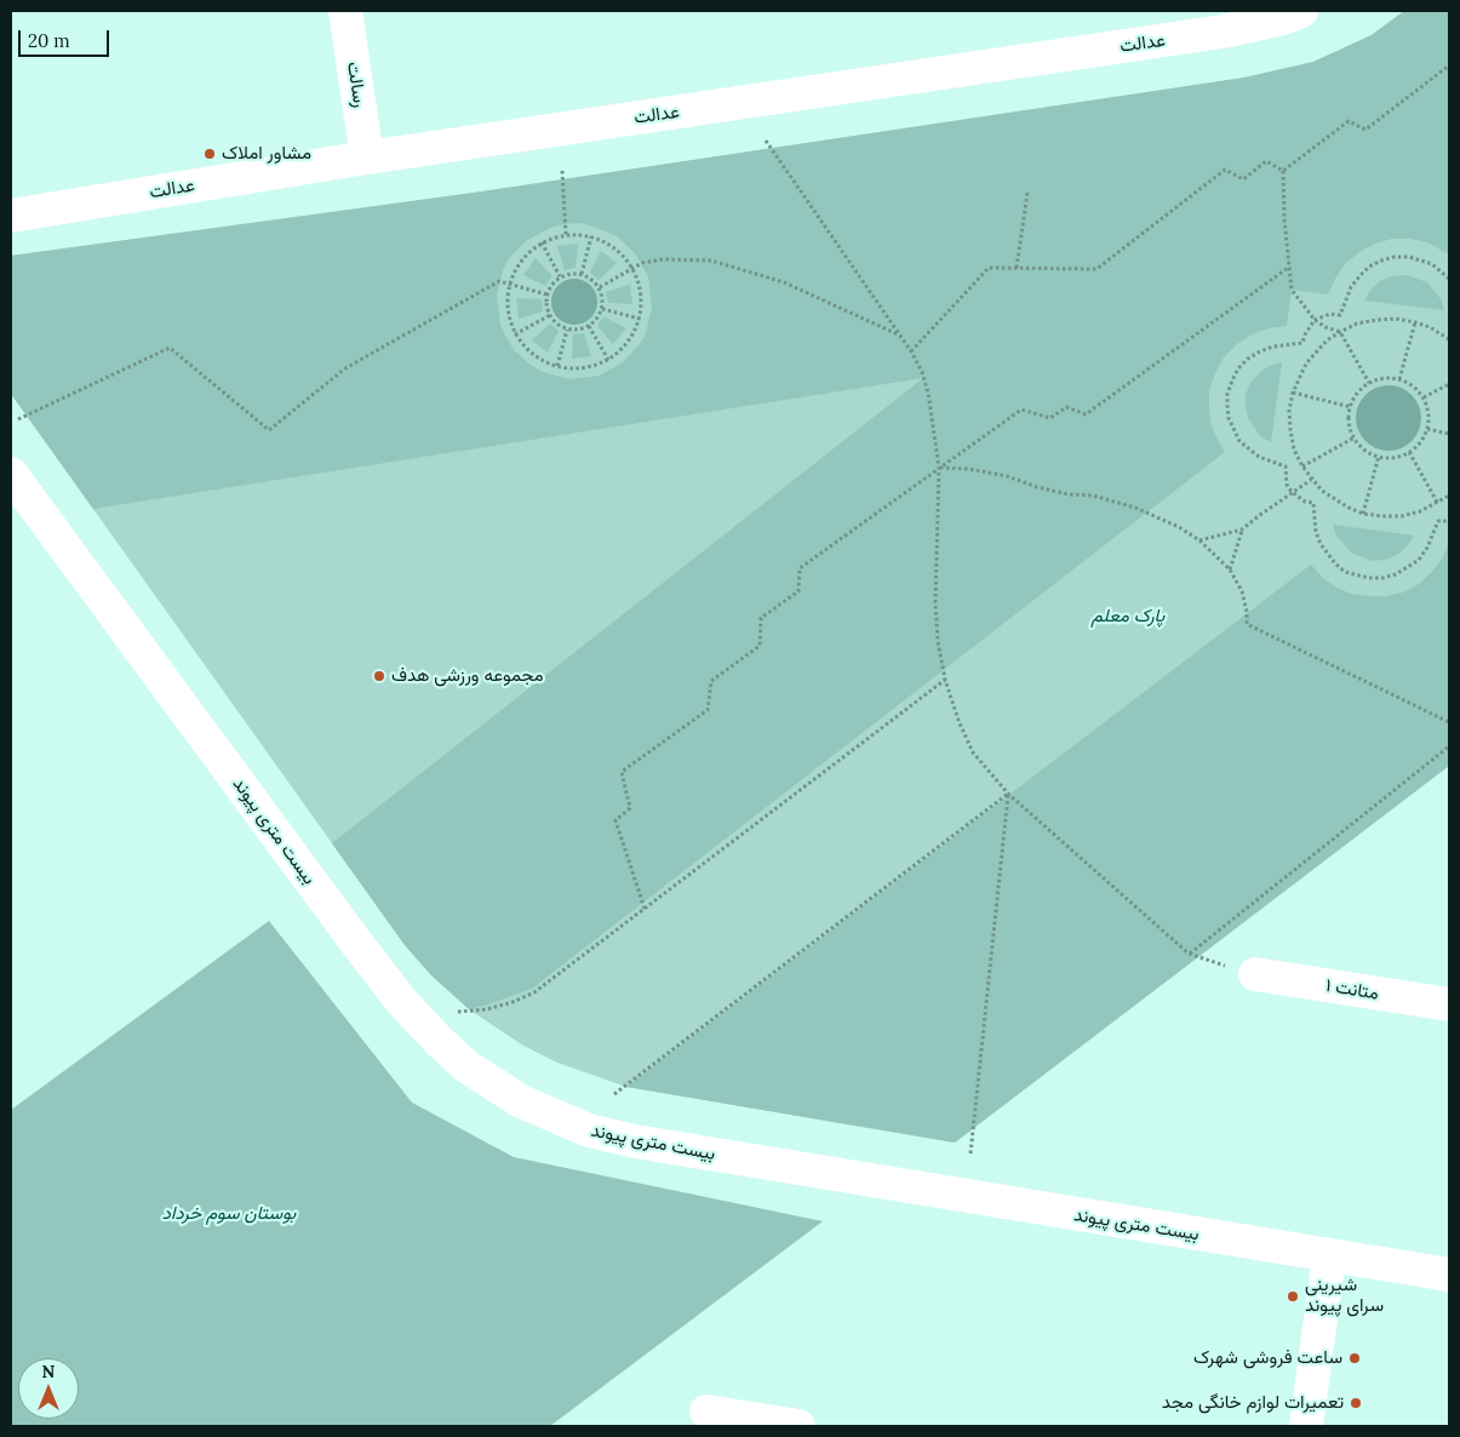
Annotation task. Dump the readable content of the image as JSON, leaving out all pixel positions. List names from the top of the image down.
{
  "streets": {
    "street": [
      "عدالت",
      "رسالت",
      "بیست متری پیوند",
      "متانت ۱"
    ]
  },
  "crossings": [
    ["عدالت", "رسالت"]
  ],
  "parks": ["پارک معلم", "بوستان سوم خرداد"],
  "places": [
    "مشاور املاک",
    "مجموعه ورزشی هدف",
    "شیرینی سرای پیوند",
    "ساعت فروشی شهرک",
    "تعمیرات لوازم خانگی مجد"
  ],
  "scale_bar": "20 m",
  "north": "top"
}
